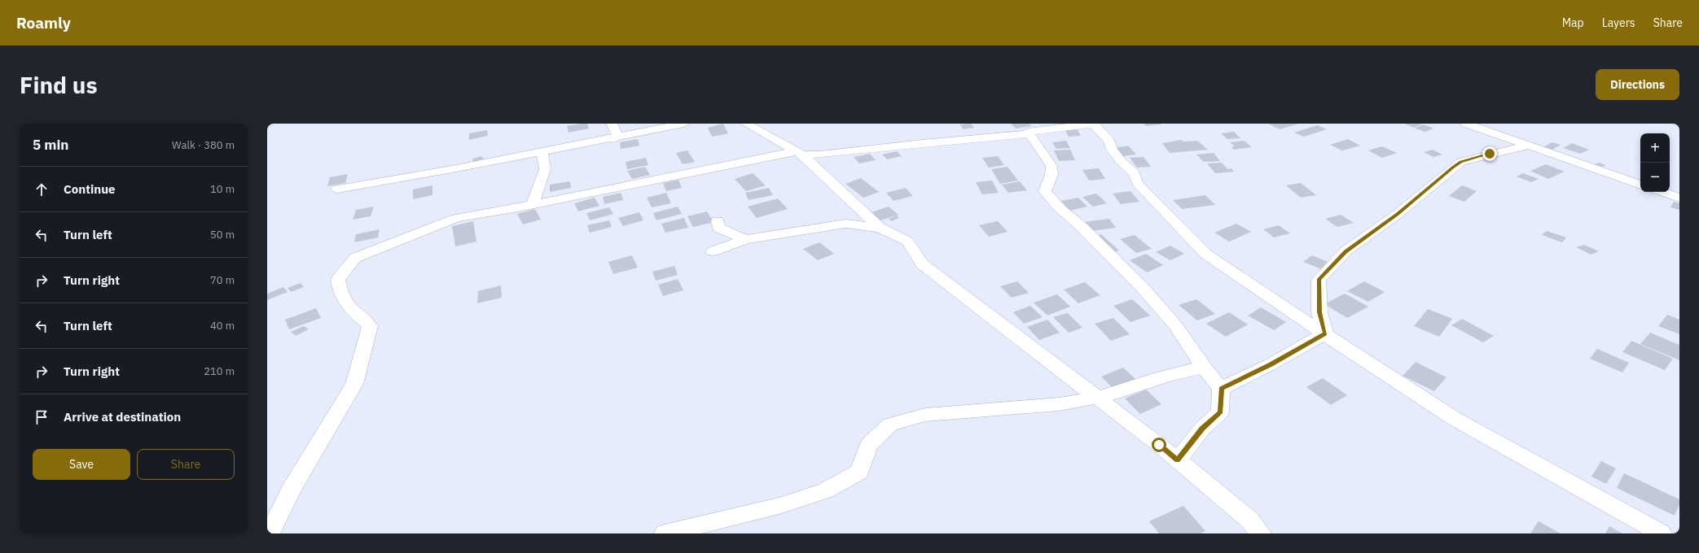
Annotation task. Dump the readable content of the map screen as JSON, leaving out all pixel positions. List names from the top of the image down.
{
  "page": {
    "header": "Roamly",
    "nav": ["Map", "Layers", "Share"],
    "buttons": [
      "Directions",
      ["Save", "Share"]
    ],
    "title": "Find us",
    "heading": ["5 min", "Walk · 380 m"],
    "map_buttons": ["+", "−"],
    "list": [
      ["Continue", "10 m"],
      ["Turn left", "50 m"],
      ["Turn right", "70 m"],
      ["Turn left", "40 m"],
      ["Turn right", "210 m"],
      "Arrive at destination"
    ]
  }
}
